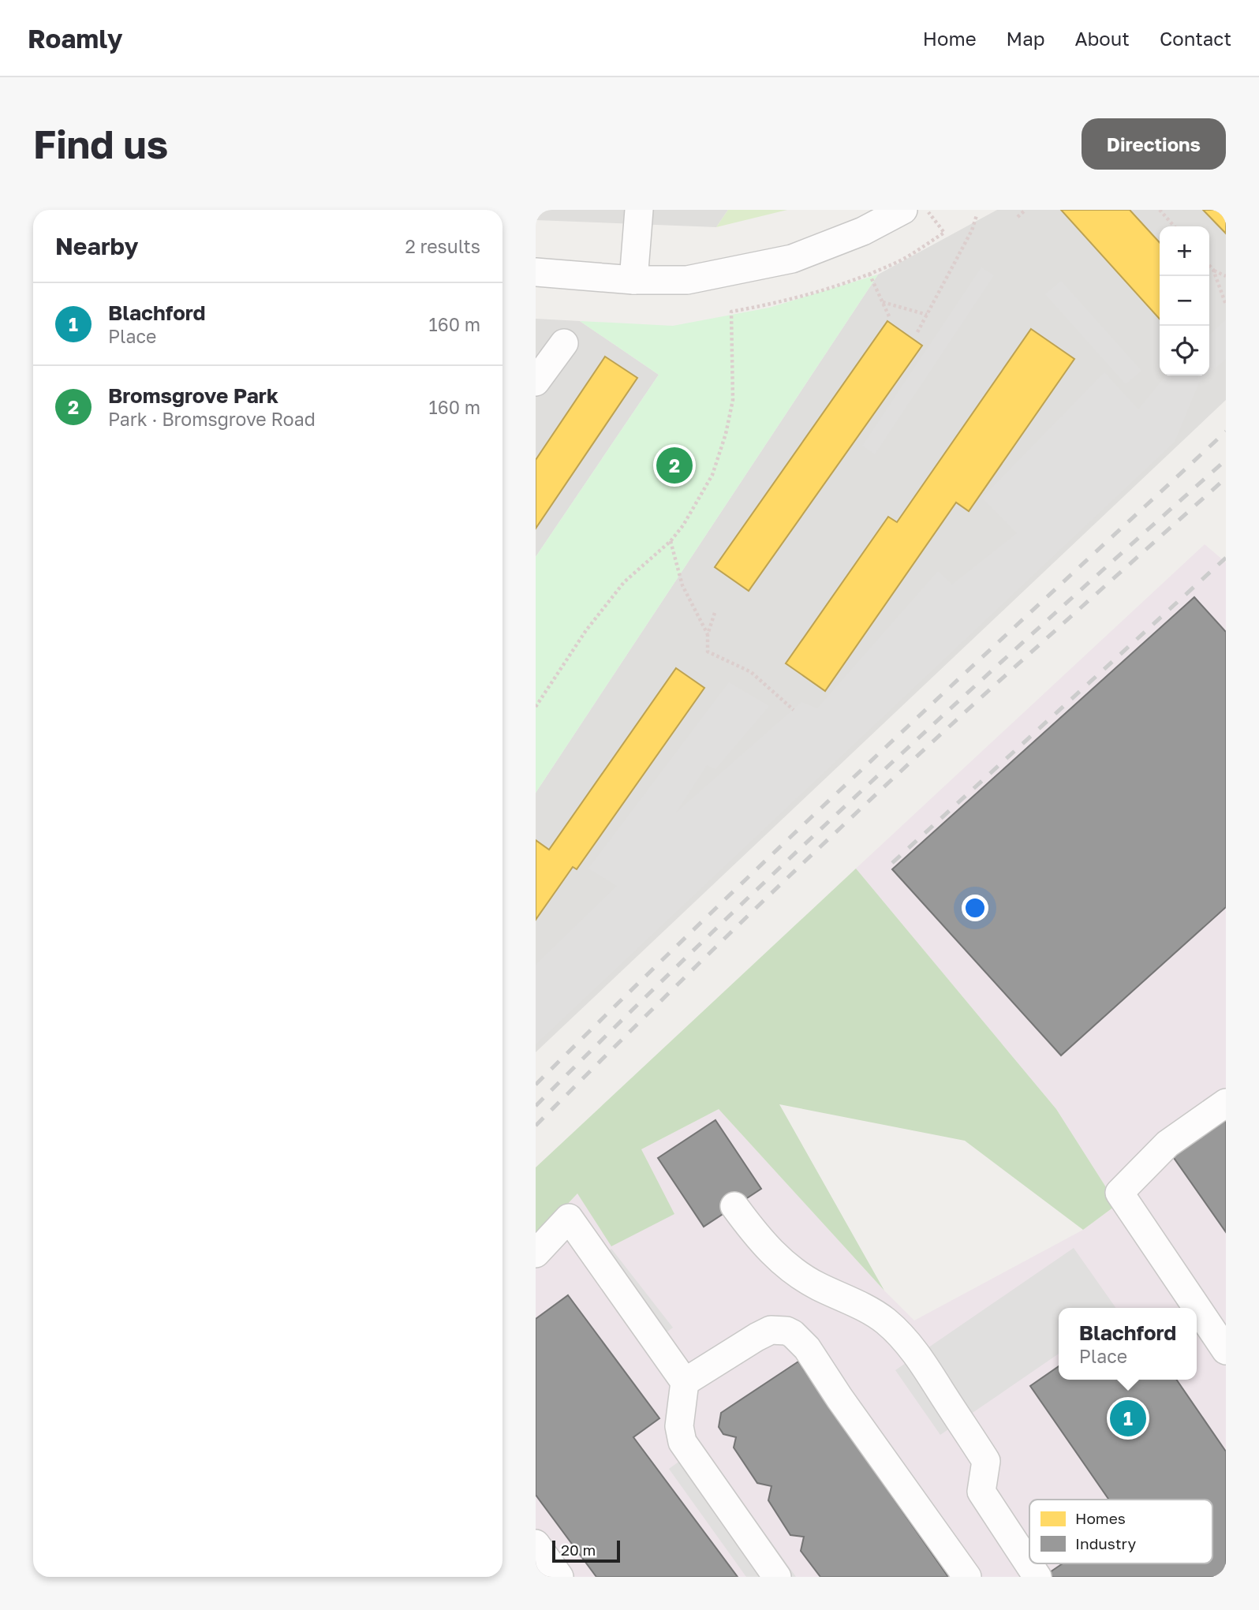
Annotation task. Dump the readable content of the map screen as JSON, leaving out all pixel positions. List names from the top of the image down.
{
  "legend": ["Homes", "Industry"],
  "scale_bar": "20 m",
  "page": {
    "header": "Roamly",
    "nav": [
      "Home",
      "Map",
      "About",
      "Contact"
    ],
    "buttons": "Directions",
    "title": "Find us",
    "heading": ["Nearby", "2 results"],
    "map_buttons": ["+", "−"],
    "list": [
      {
        "mark": "1",
        "name": "Blachford",
        "note": "Place",
        "value": "160 m"
      },
      {
        "mark": "2",
        "name": "Bromsgrove Park",
        "note": "Park · Bromsgrove Road",
        "value": "160 m"
      }
    ],
    "pins": ["2", "1"],
    "popup": ["Blachford", "Place"],
    "scale": "20 m"
  }
}
